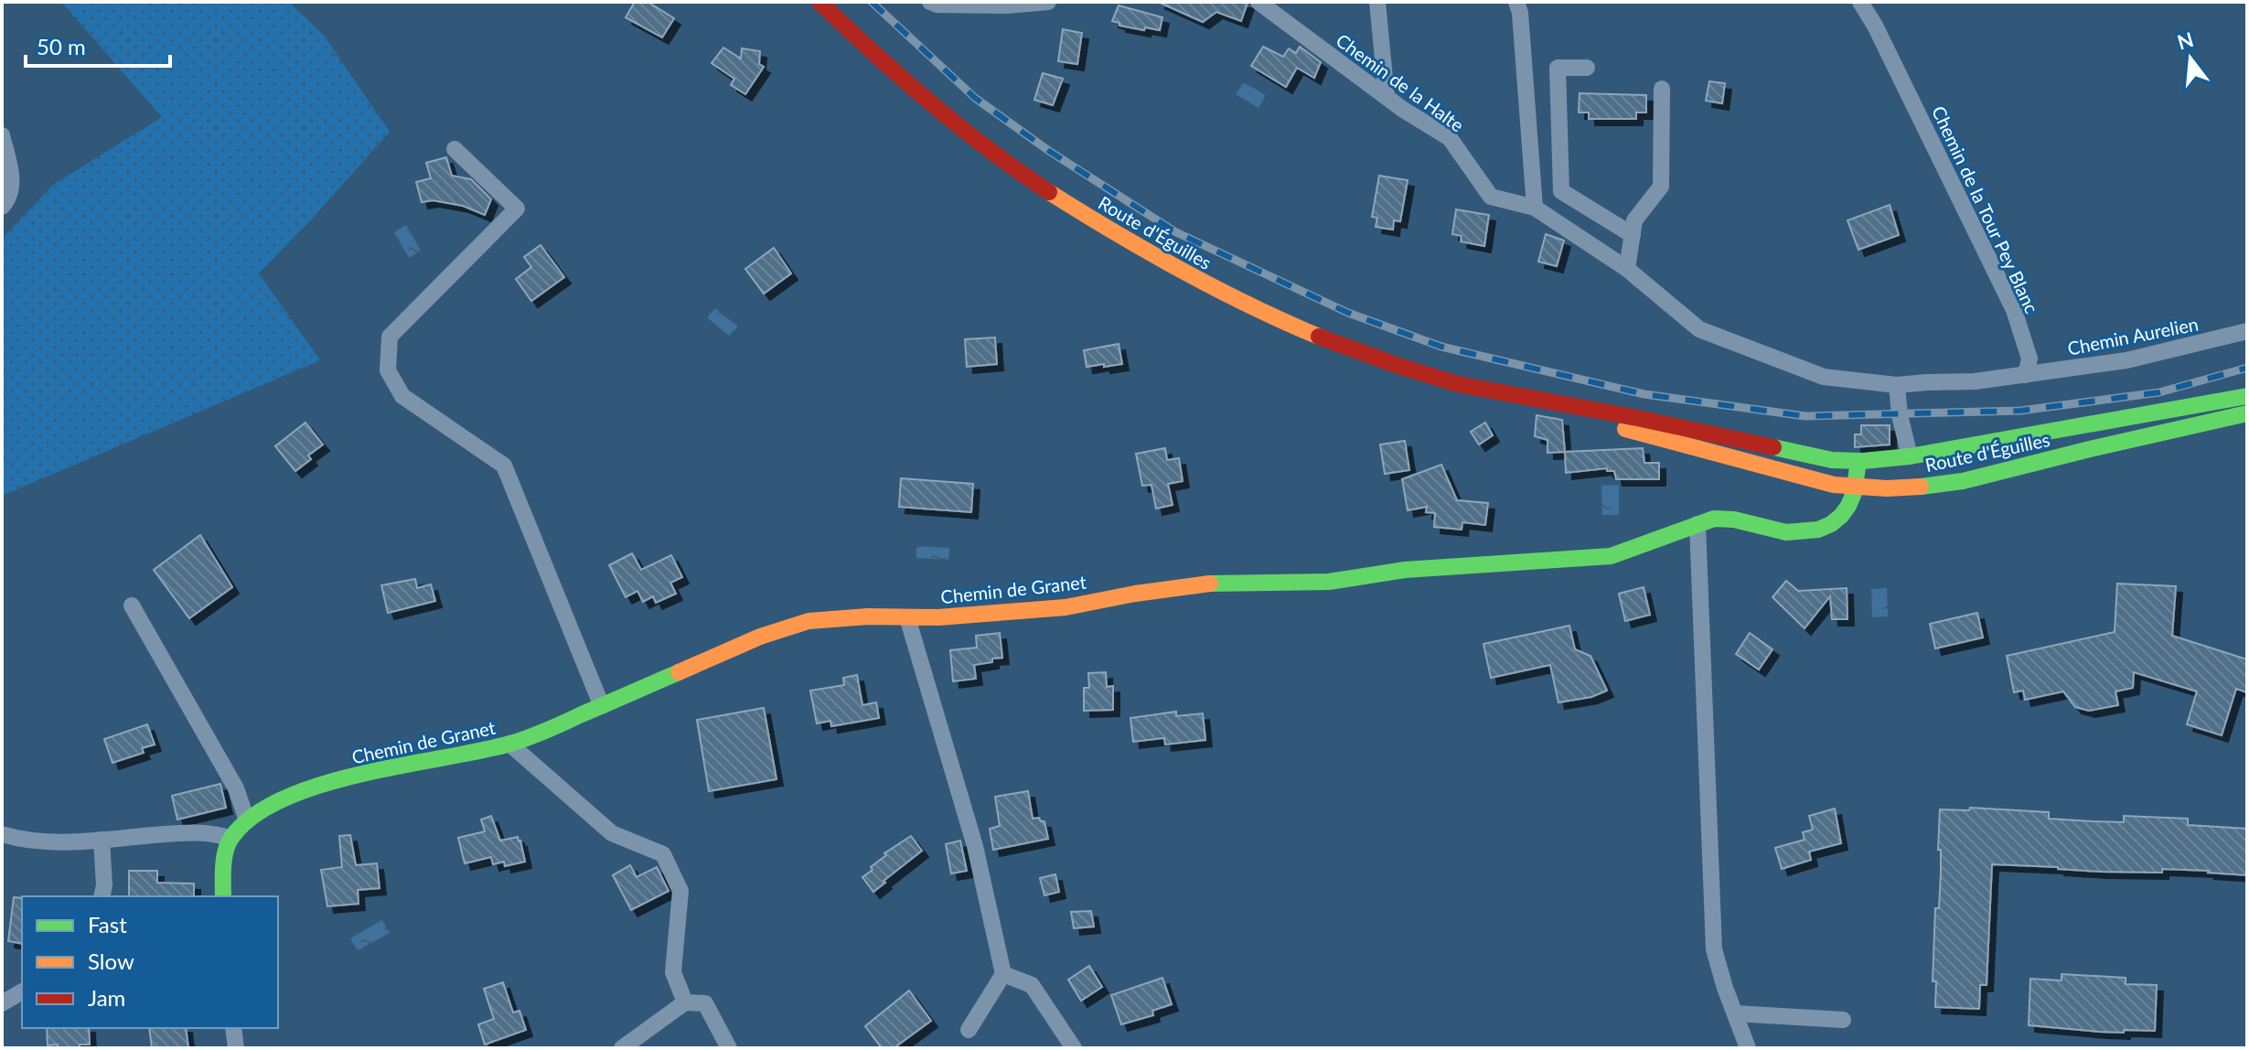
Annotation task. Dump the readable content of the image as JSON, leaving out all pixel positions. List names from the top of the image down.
{
  "streets": {
    "street": [
      "Chemin de la Halte",
      "Chemin de la Tour Pey Blanc",
      "Route d'Éguilles",
      "Chemin Aurelien",
      "Chemin de Granet"
    ]
  },
  "crossings": [
    ["Chemin de la Tour Pey Blanc", "Chemin Aurelien"],
    ["Route d'Éguilles", "Chemin de Granet"]
  ],
  "legend": ["Fast", "Slow", "Jam"],
  "scale_bar": "50 m",
  "north": "top"
}
